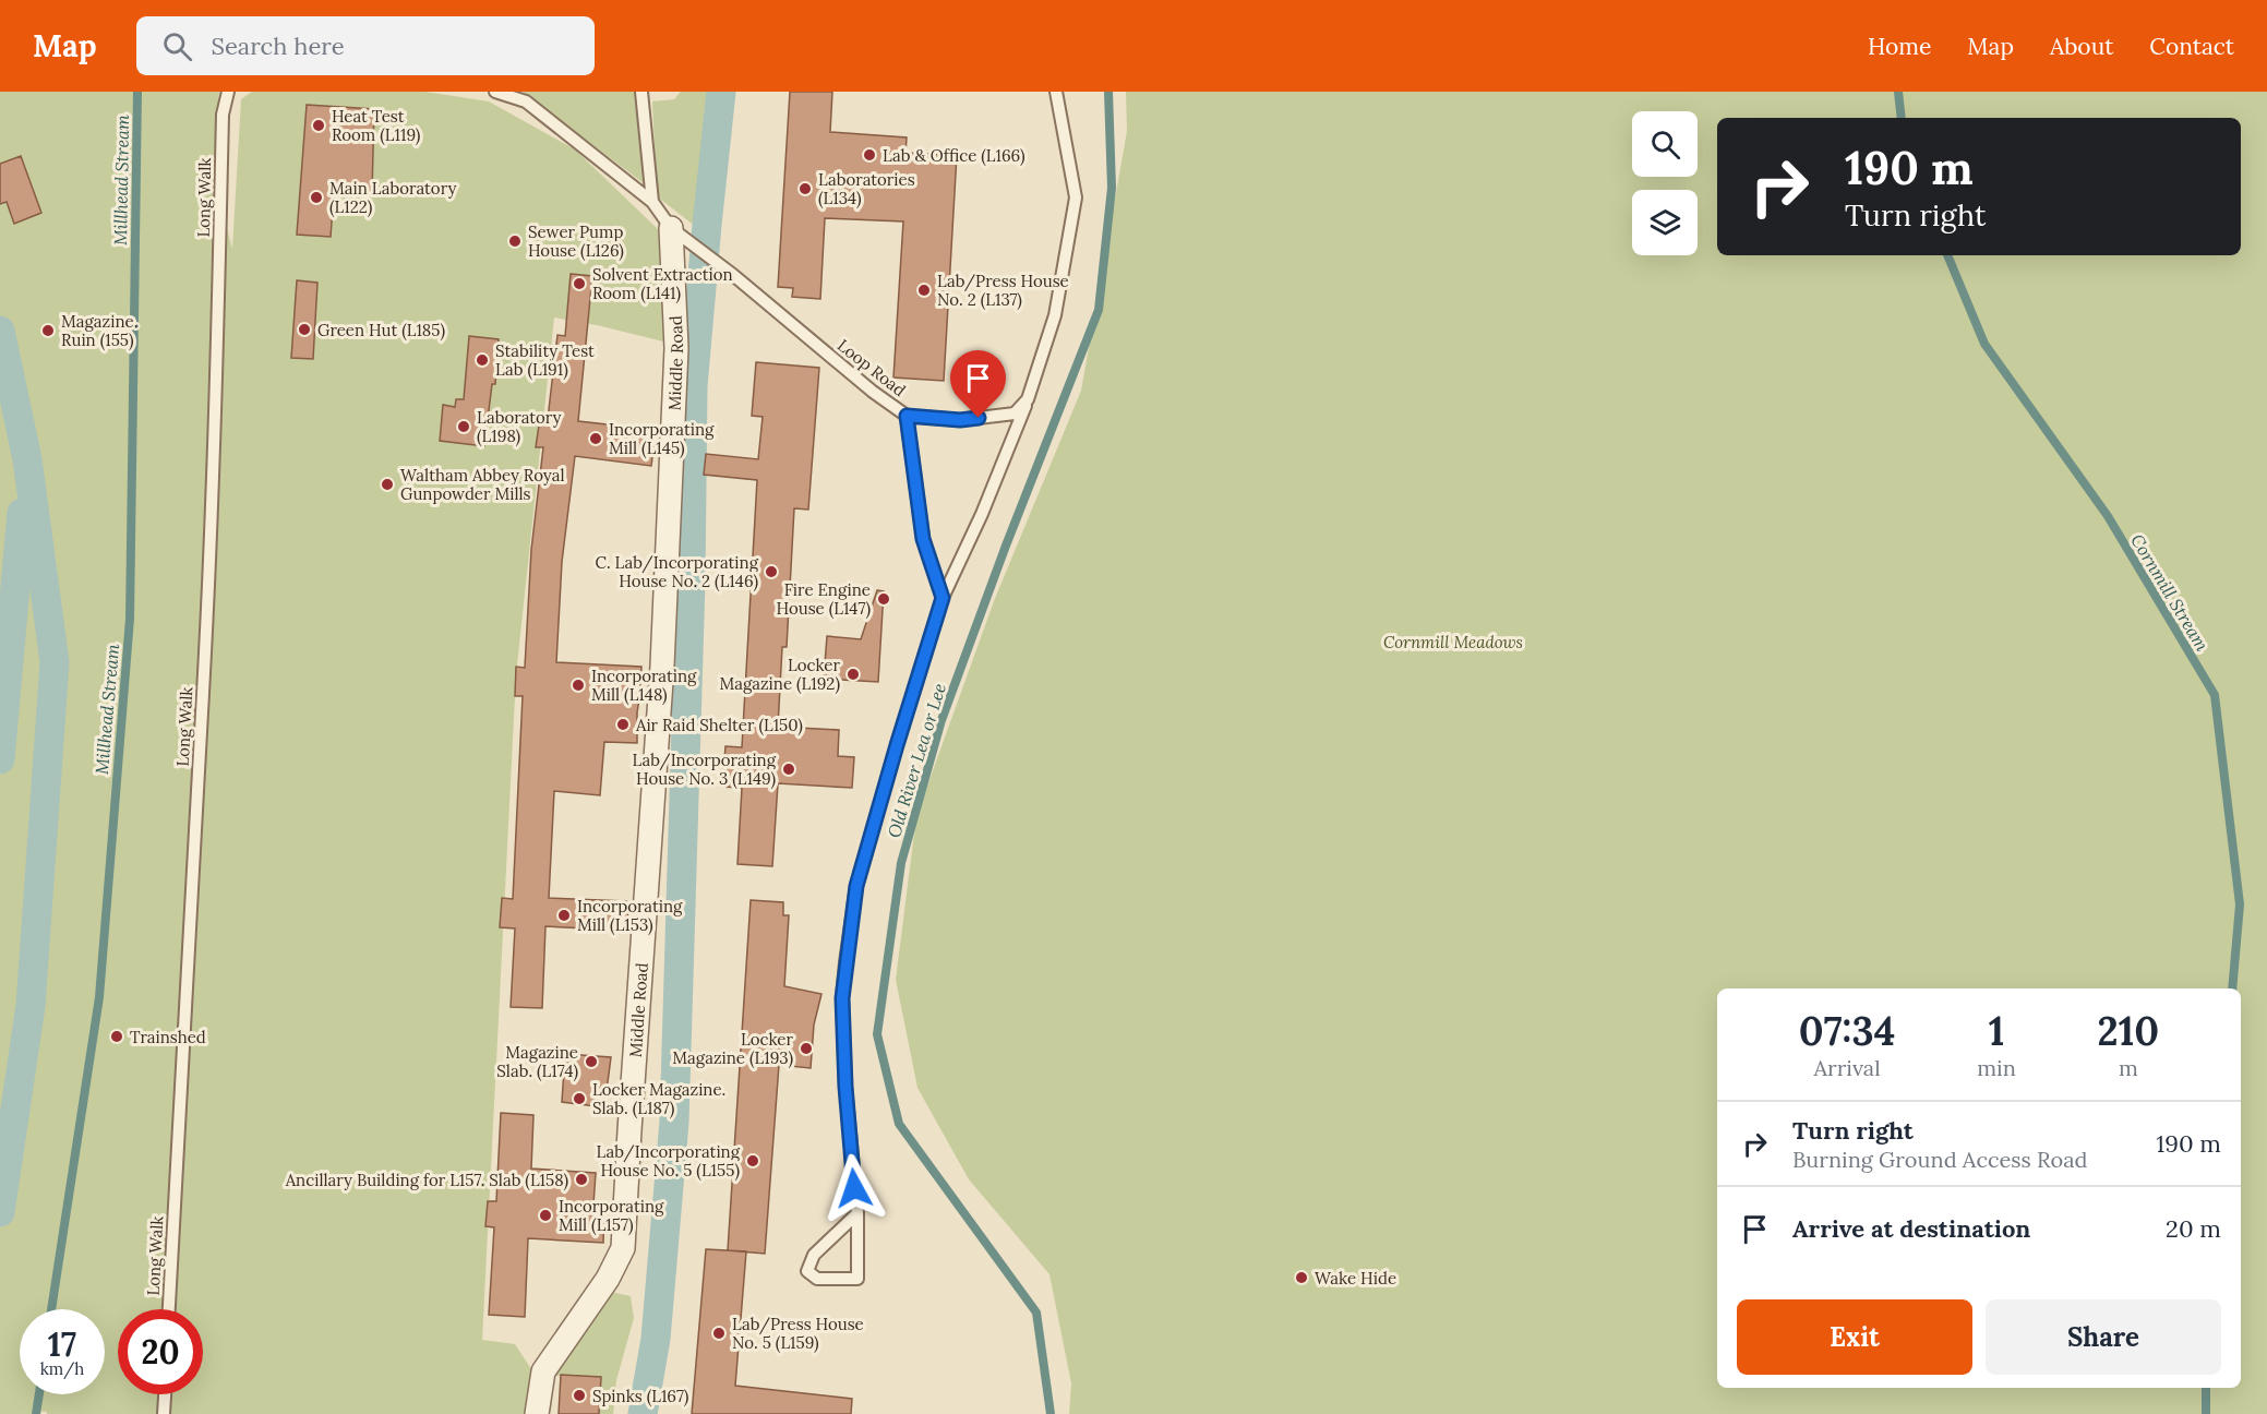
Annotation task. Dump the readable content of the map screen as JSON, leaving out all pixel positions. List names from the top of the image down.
{
  "streets": {
    "street": ["Middle Road"],
    "lane": ["Long Walk", "Loop Road"]
  },
  "crossings": [
    ["Middle Road", "Loop Road"]
  ],
  "water": ["Millhead Stream", "Cornmill Stream", "Old River Lea or Lee"],
  "parks": ["Cornmill Meadows"],
  "places": [
    "Heat Test Room (L119)",
    "Lab & Office (L166)",
    "Laboratories (L134)",
    "Main Laboratory (L122)",
    "Sewer Pump House (L126)",
    "Solvent Extraction Room (L141)",
    "Lab/Press House No. 2 (L137)",
    "Green Hut (L185)",
    "Magazine. Ruin (155)",
    "Stability Test Lab (L191)",
    "Laboratory (L198)",
    "Incorporating Mill (L145)",
    "Waltham Abbey Royal Gunpowder Mills",
    "C. Lab/Incorporating House No. 2 (L146)",
    "Fire Engine House (L147)",
    "Locker Magazine (L192)",
    "Incorporating Mill (L148)",
    "Air Raid Shelter (L150)",
    "Lab/Incorporating House No. 3 (L149)",
    "Incorporating Mill (L153)",
    "Trainshed",
    "Locker Magazine (L193)",
    "Magazine Slab. (L174)",
    "Locker Magazine. Slab. (L187)",
    "Lab/Incorporating House No. 5 (L155)",
    "Ancillary Building for L157. Slab (L158)",
    "Incorporating Mill (L157)",
    "Wake Hide",
    "Lab/Press House No. 5 (L159)",
    "Spinks (L167)"
  ],
  "page": {
    "header": "Map",
    "search": "Search here",
    "nav": [
      "Home",
      "Map",
      "About",
      "Contact"
    ],
    "turn": ["190 m", "Turn right"],
    "eta": [
      "07:34",
      "Arrival",
      "1",
      "min",
      "210",
      "m"
    ],
    "list": [
      {
        "name": "Turn right",
        "note": "Burning Ground Access Road",
        "value": "190 m"
      },
      {
        "name": "Arrive at destination",
        "value": "20 m"
      }
    ],
    "buttons": ["Exit", "Share"],
    "speed": "17 km/h",
    "limit": "20"
  }
}
